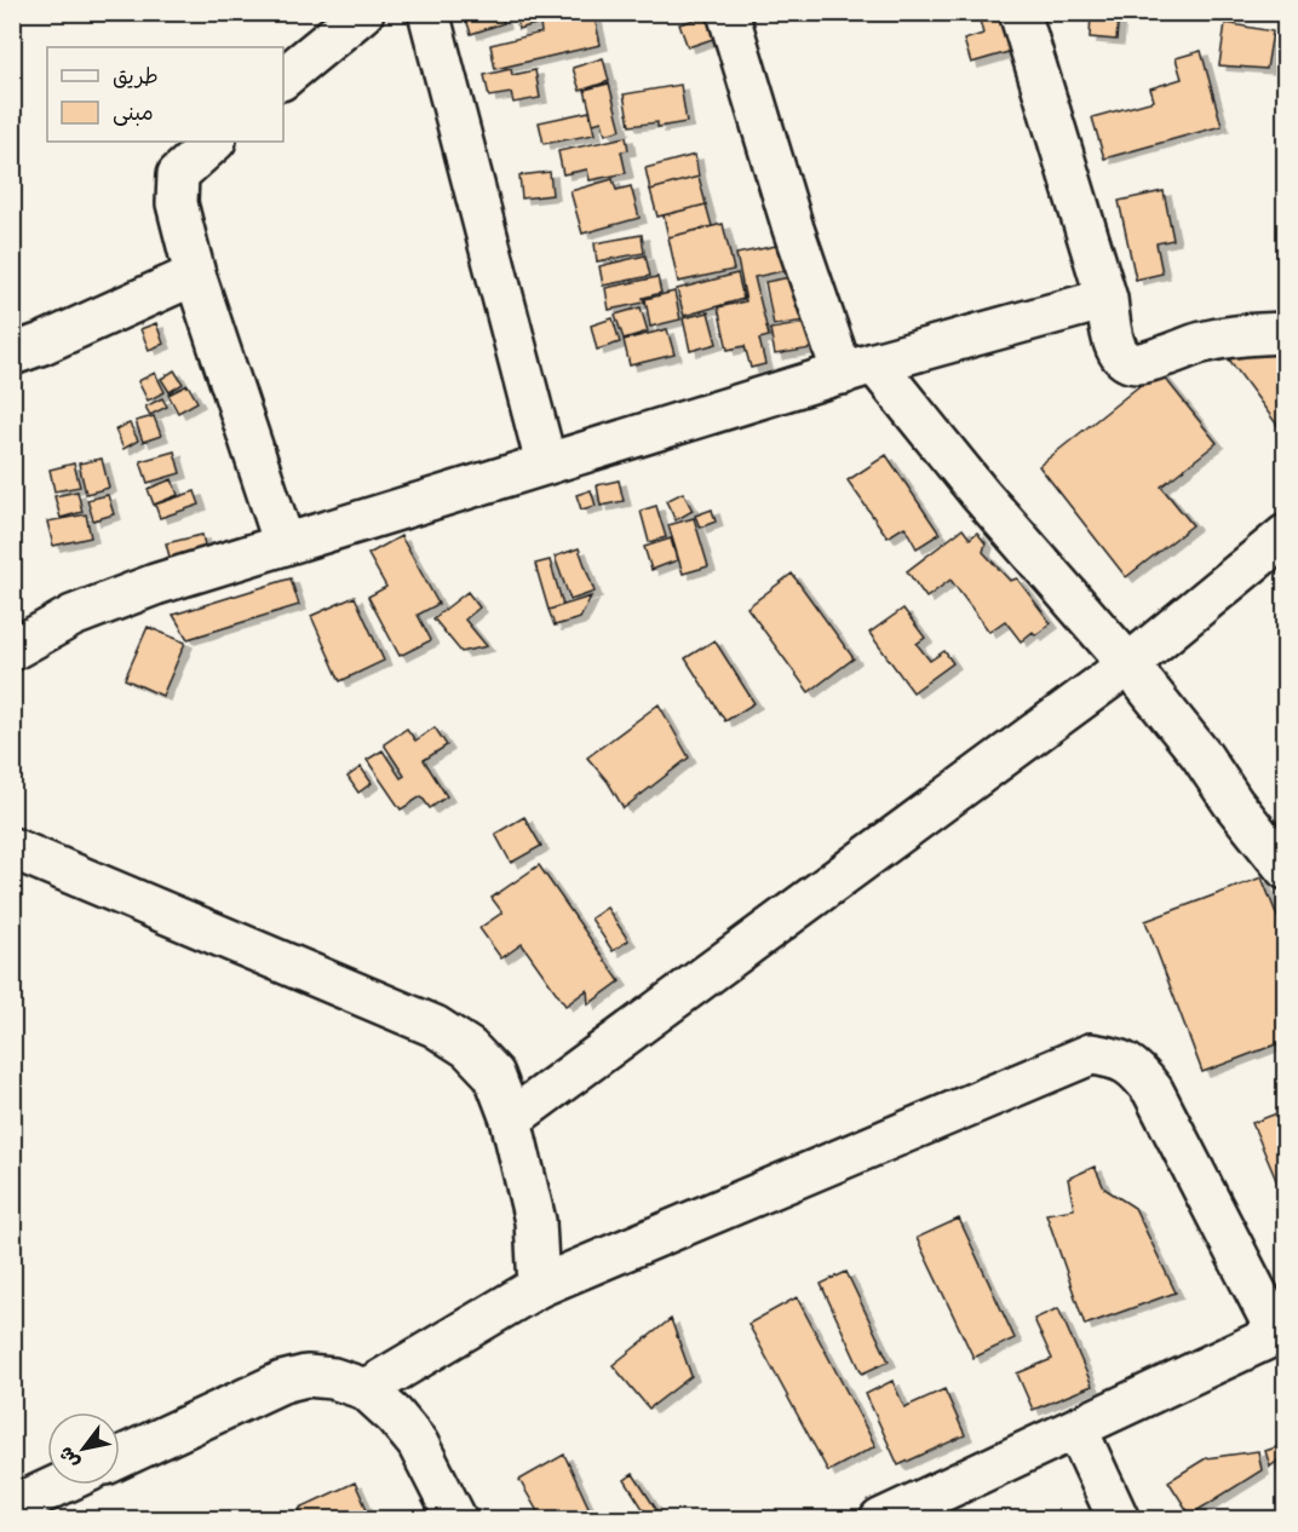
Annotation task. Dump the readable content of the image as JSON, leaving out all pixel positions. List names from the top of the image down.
{
  "legend": ["طريق", "مبنى"],
  "north": "bottom left"
}
